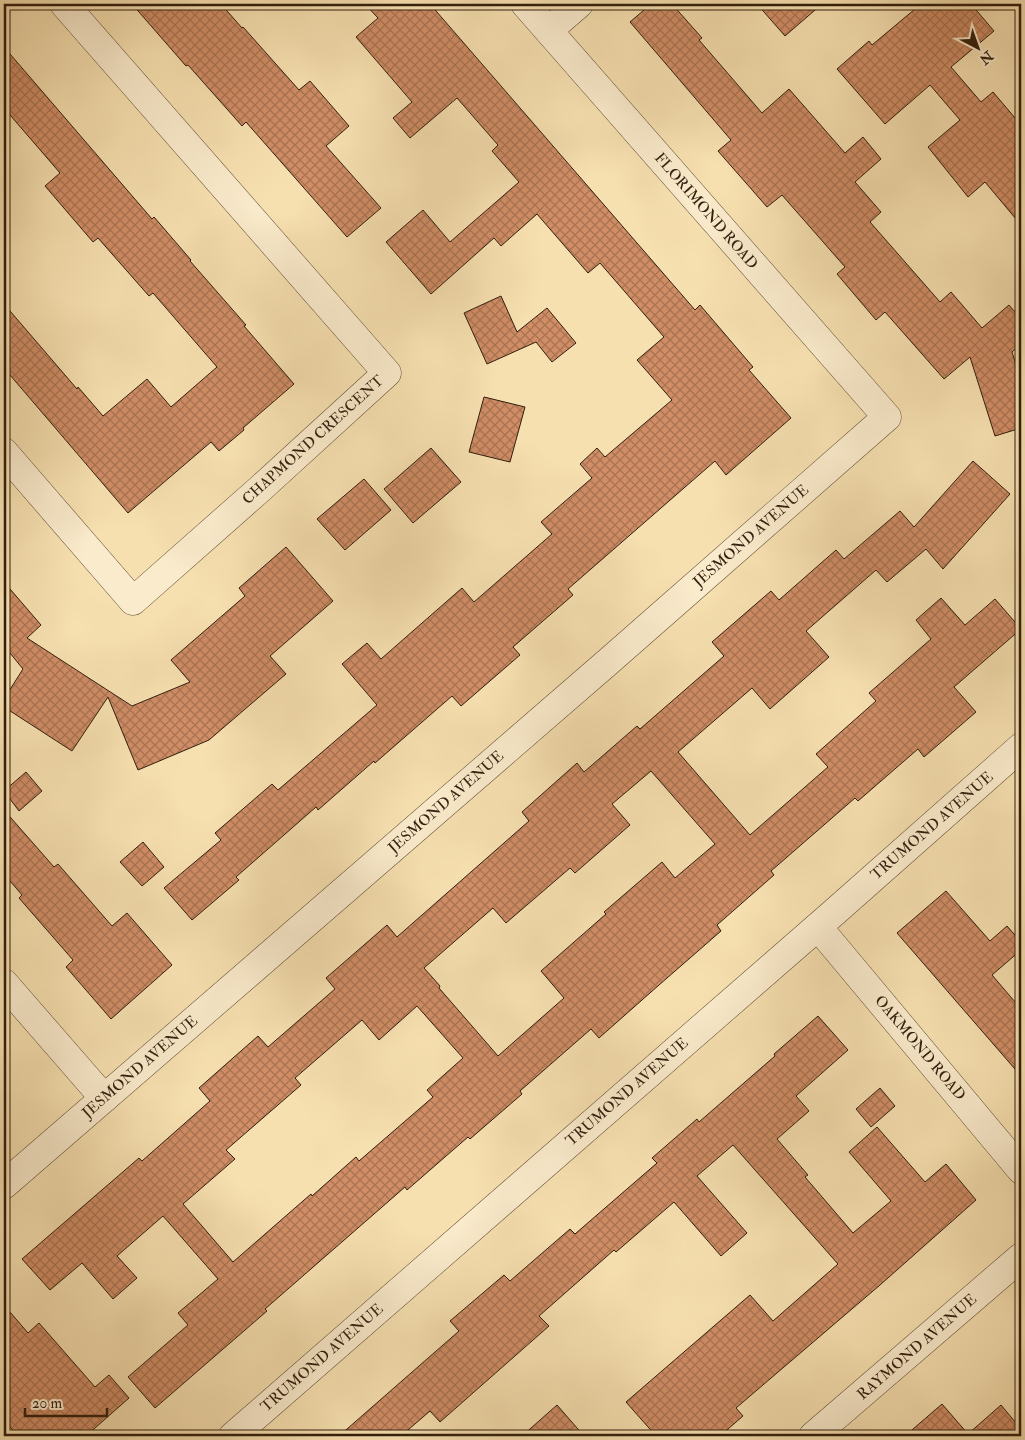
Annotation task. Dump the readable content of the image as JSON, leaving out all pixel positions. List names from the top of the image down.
{
  "streets": {
    "street": [
      "FLORIMOND ROAD",
      "CHAPMOND CRESCENT",
      "JESMOND AVENUE",
      "TRUMOND AVENUE",
      "OAKMOND ROAD",
      "RAYMOND AVENUE"
    ]
  },
  "crossings": [
    ["FLORIMOND ROAD", "JESMOND AVENUE"],
    ["TRUMOND AVENUE", "OAKMOND ROAD"]
  ],
  "scale_bar": "20 m",
  "north": "bottom right"
}
